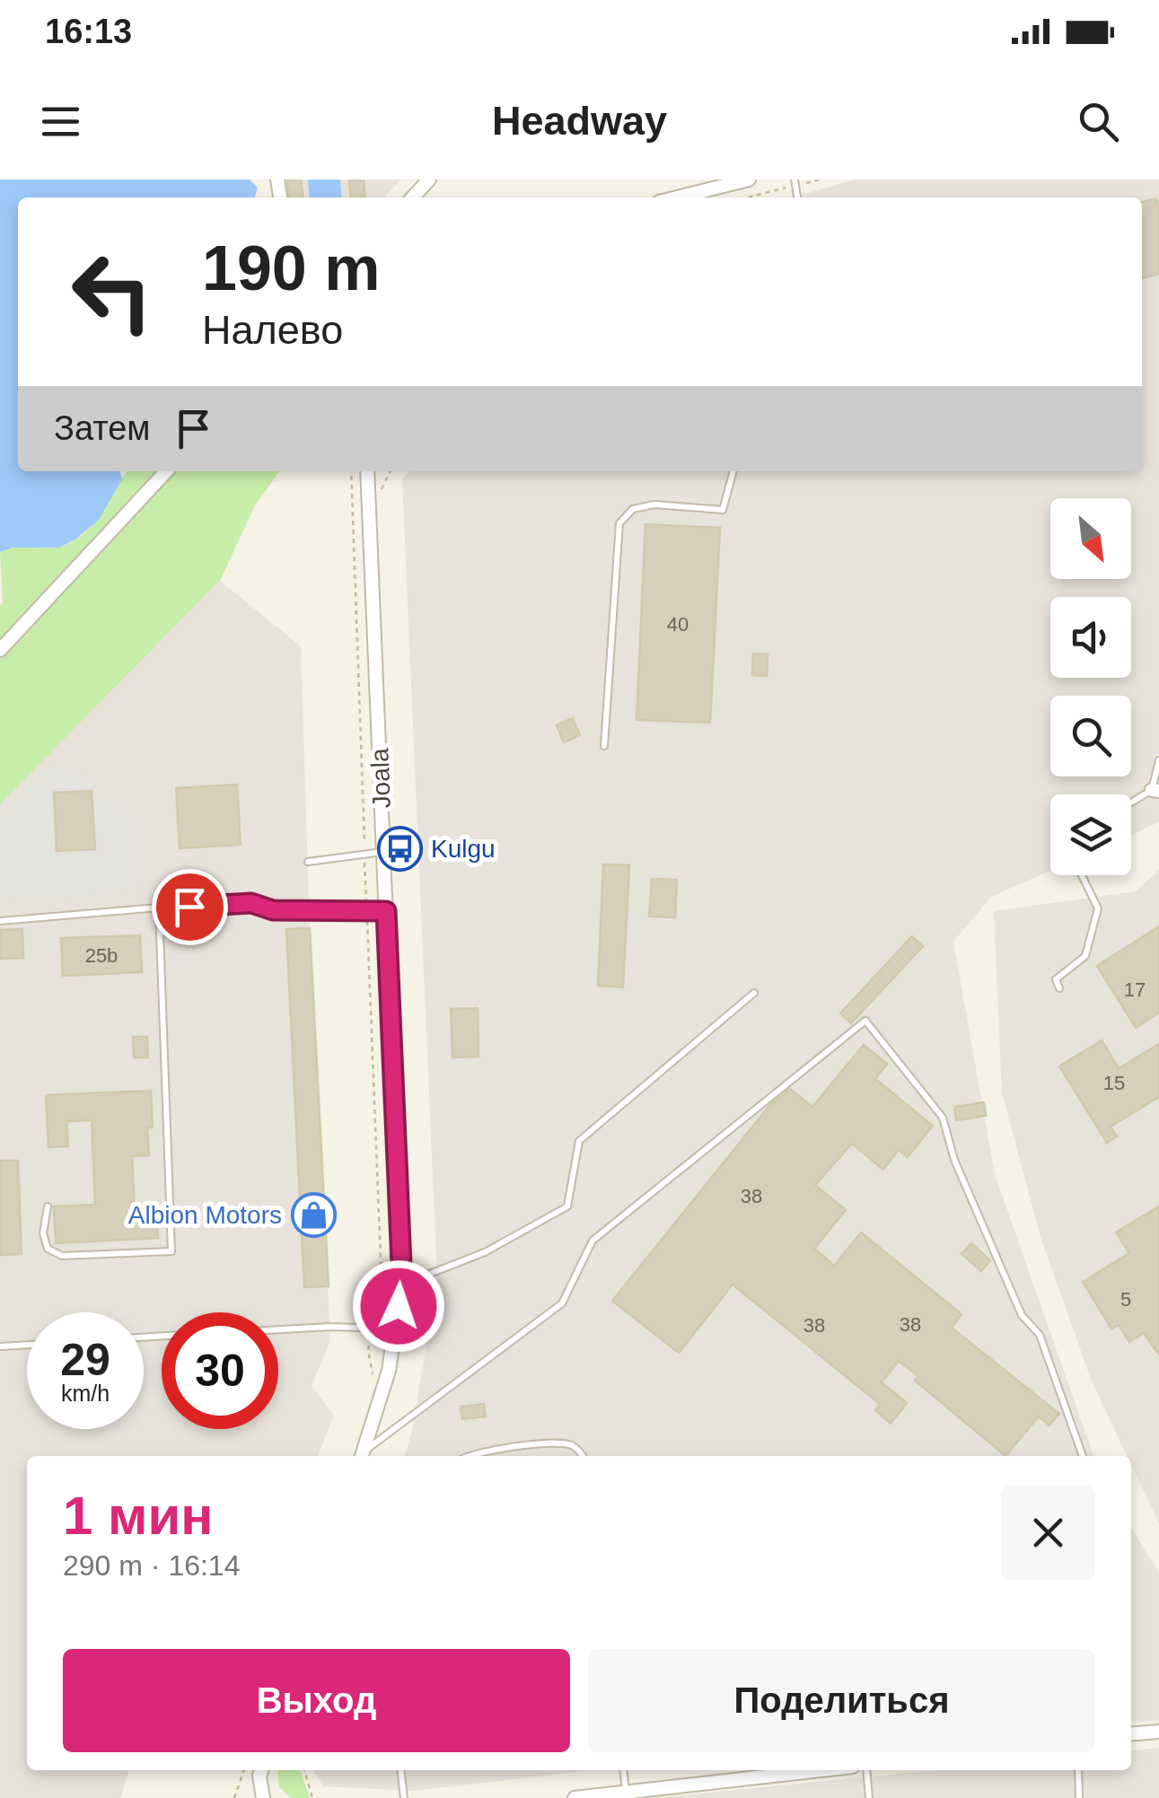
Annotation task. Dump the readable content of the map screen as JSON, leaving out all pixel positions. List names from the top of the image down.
{
  "streets": {
    "street": ["Joala"]
  },
  "places": {
    "bus stop": ["Kulgu"],
    "shop": ["Albion Motors"]
  },
  "house_numbers": [
    "40",
    "25b",
    "17",
    "15",
    "38",
    "5",
    "38",
    "38"
  ],
  "north": "bottom right",
  "page": {
    "status": "16:13",
    "header": "Headway",
    "turn": ["190 m", "Налево"],
    "then": "Затем",
    "speed": "29 km/h",
    "limit": "30",
    "heading": ["1 мин", "290 m · 16:14"],
    "buttons": ["Выход", "Поделиться"]
  }
}
